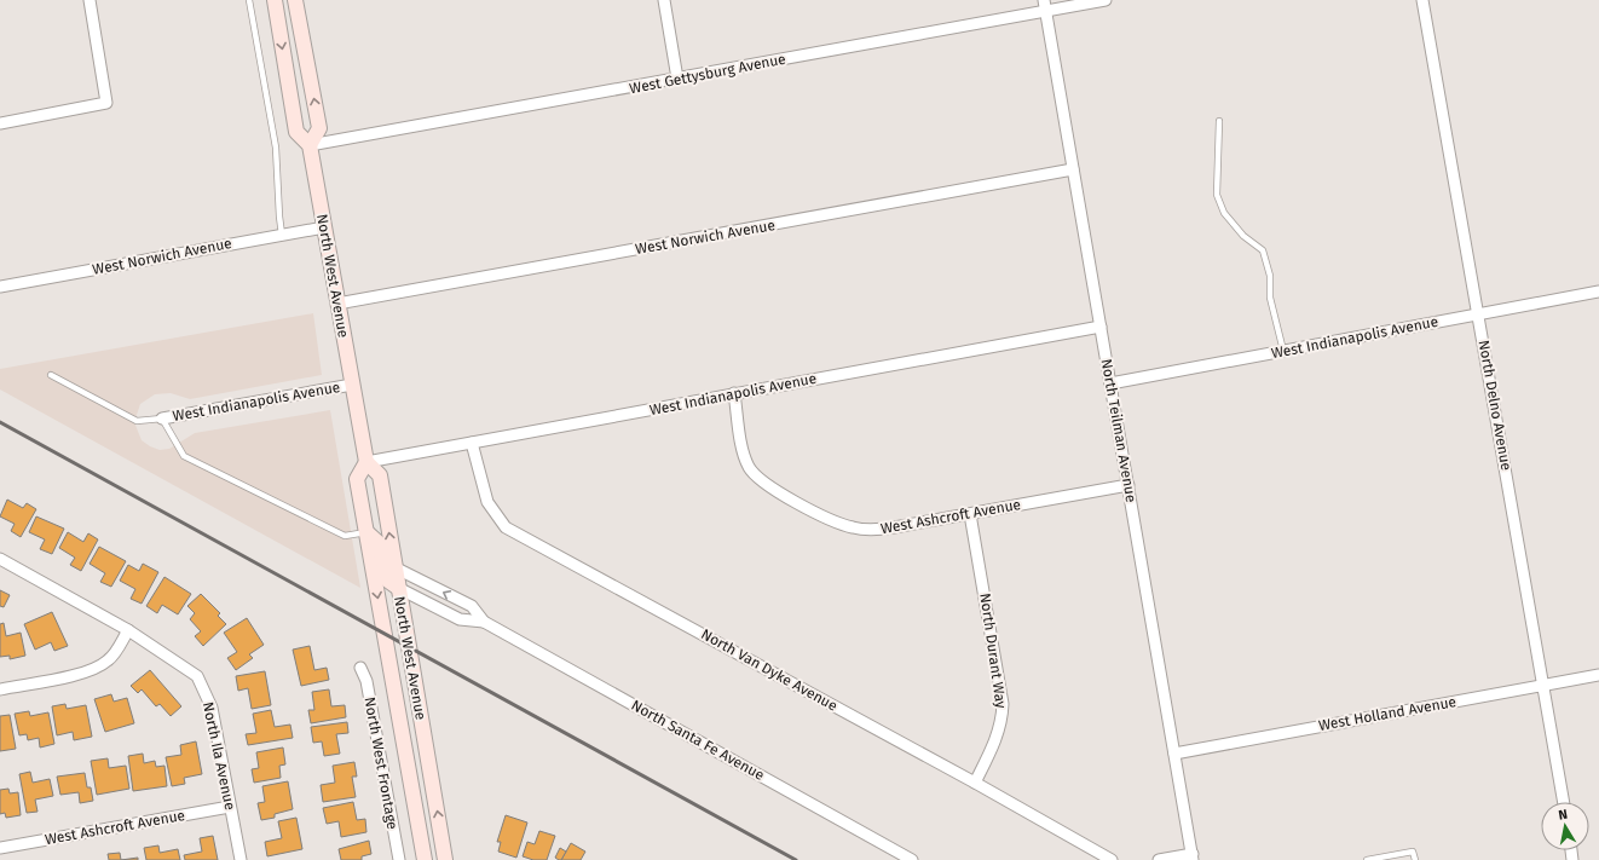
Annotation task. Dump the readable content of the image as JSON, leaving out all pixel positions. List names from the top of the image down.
{
  "streets": {
    "main road": ["North West Avenue"],
    "street": [
      "West Gettysburg Avenue",
      "West Norwich Avenue",
      "West Indianapolis Avenue",
      "North Delno Avenue",
      "North Teilman Avenue",
      "West Ashcroft Avenue",
      "North Durant Way",
      "North Van Dyke Avenue",
      "West Holland Avenue",
      "North Santa Fe Avenue",
      "North Ila Avenue",
      "North West Frontage"
    ]
  },
  "crossings": [
    ["West Gettysburg Avenue", "North West Avenue"],
    ["West Gettysburg Avenue", "North Teilman Avenue"],
    ["West Norwich Avenue", "North West Avenue"],
    ["West Norwich Avenue", "North Teilman Avenue"],
    ["North West Avenue", "West Indianapolis Avenue"],
    ["North West Avenue", "North Santa Fe Avenue"],
    ["West Indianapolis Avenue", "North Delno Avenue"],
    ["West Indianapolis Avenue", "North Teilman Avenue"],
    ["West Indianapolis Avenue", "West Ashcroft Avenue"],
    ["West Indianapolis Avenue", "North Van Dyke Avenue"],
    ["North Delno Avenue", "West Holland Avenue"],
    ["North Teilman Avenue", "West Ashcroft Avenue"],
    ["North Teilman Avenue", "West Holland Avenue"],
    ["West Ashcroft Avenue", "North Durant Way"],
    ["West Ashcroft Avenue", "North Ila Avenue"],
    ["North Durant Way", "North Van Dyke Avenue"]
  ],
  "north": "top"
}
